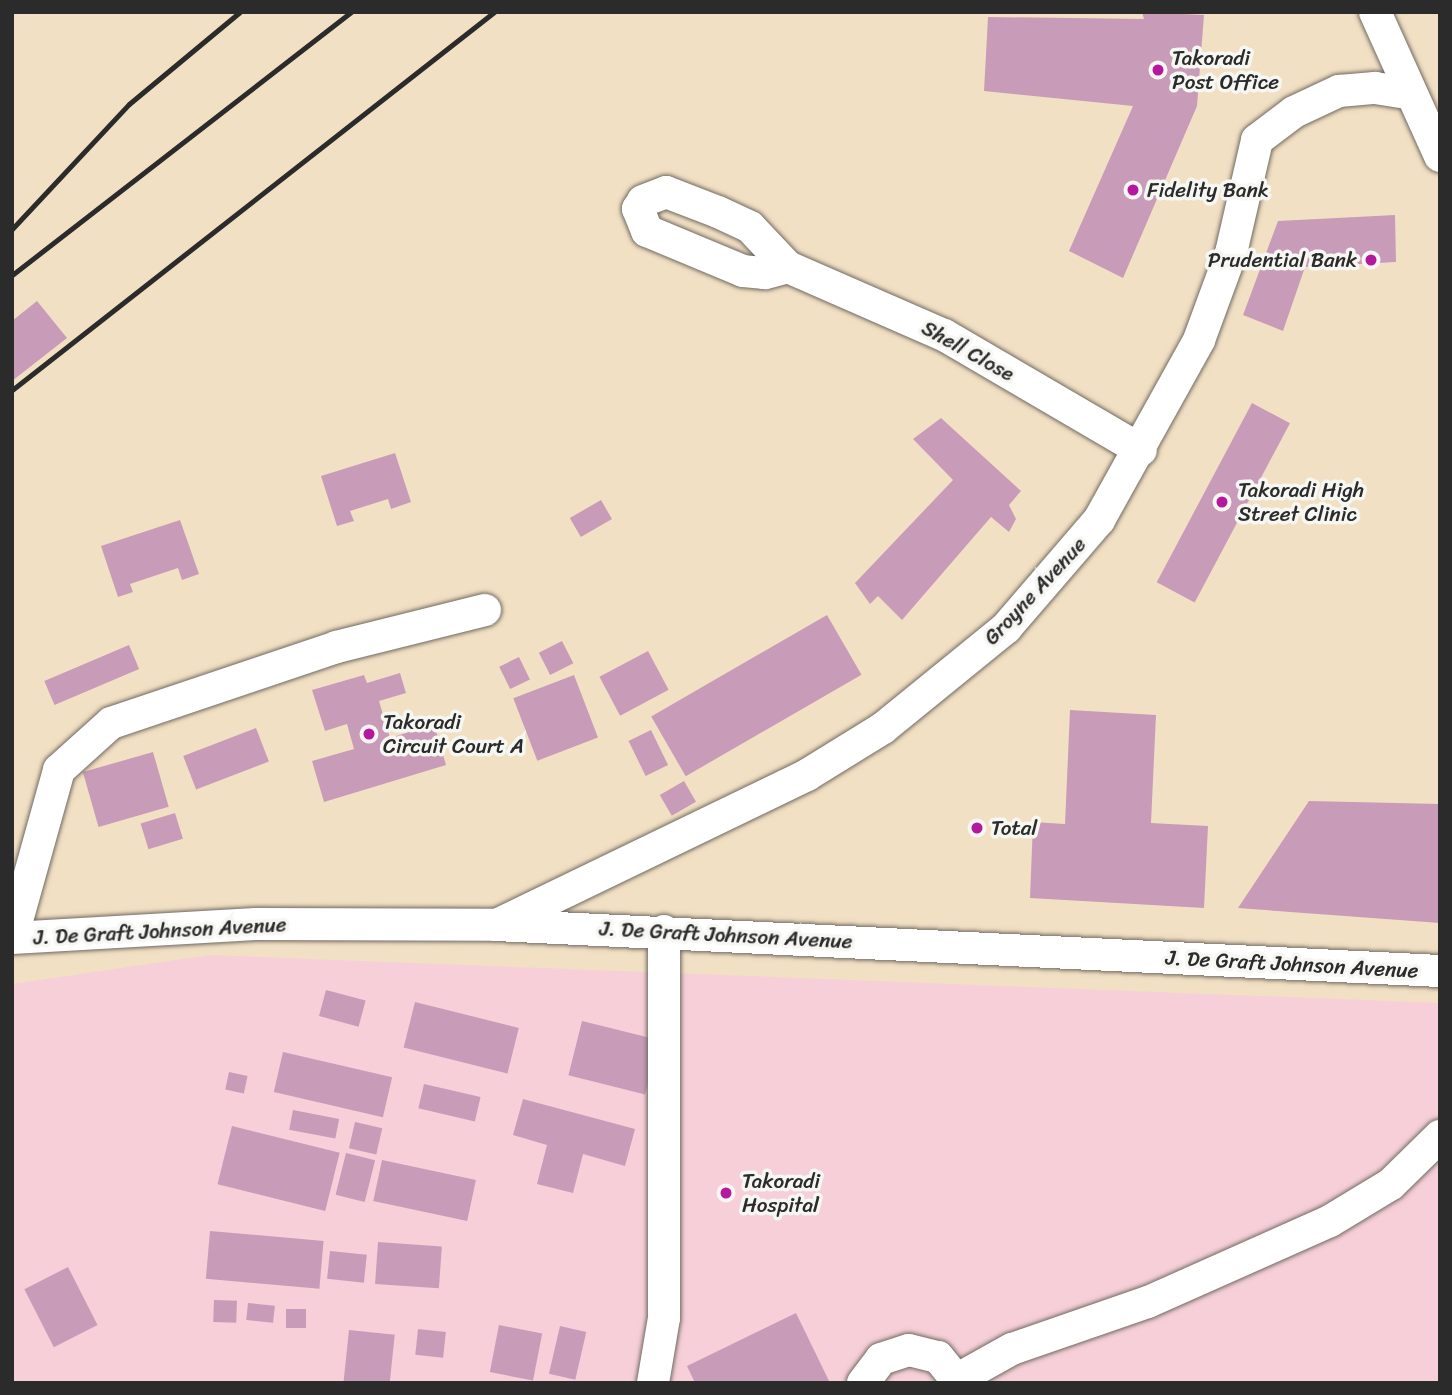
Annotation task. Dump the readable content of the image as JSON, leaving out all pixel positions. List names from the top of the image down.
{
  "streets": {
    "street": ["Shell Close", "Groyne Avenue", "J. De Graft Johnson Avenue"]
  },
  "crossings": [
    ["Shell Close", "Groyne Avenue"],
    ["Groyne Avenue", "J. De Graft Johnson Avenue"]
  ],
  "places": [
    "Takoradi Post Office",
    "Fidelity Bank",
    "Prudential Bank",
    "Takoradi High Street Clinic",
    "Takoradi Circuit Court A",
    "Total",
    "Takoradi Hospital"
  ]
}
